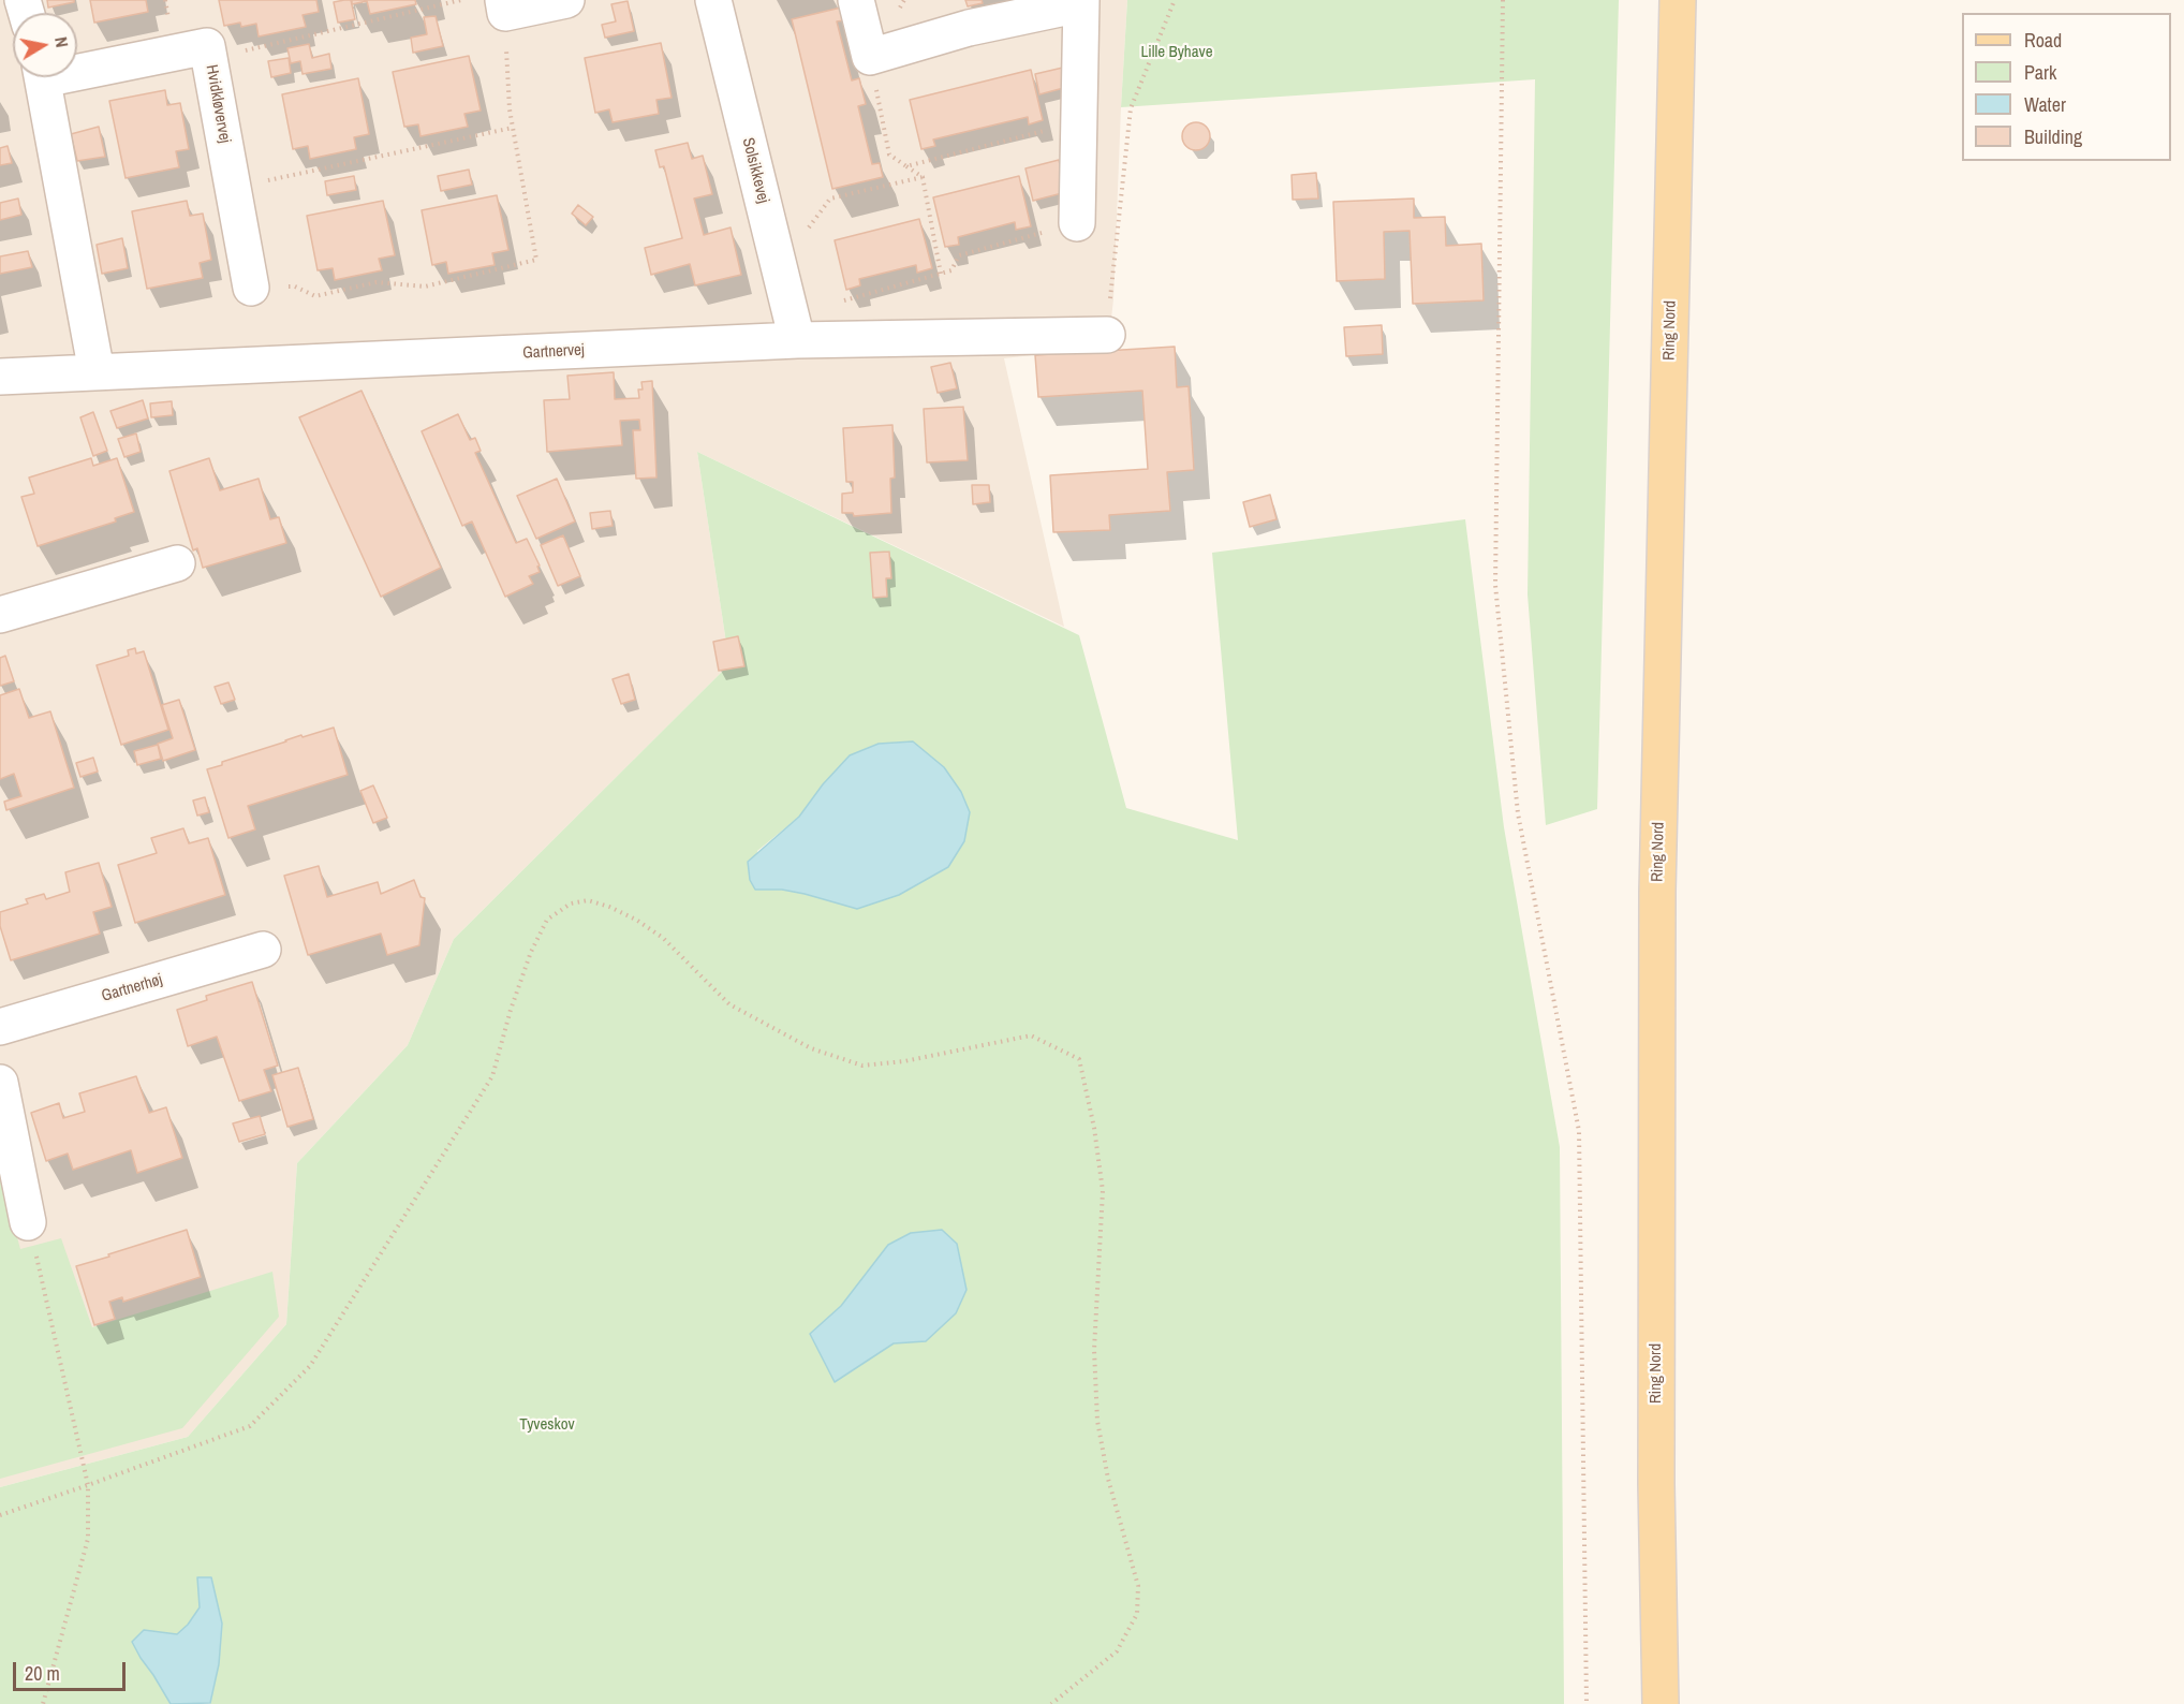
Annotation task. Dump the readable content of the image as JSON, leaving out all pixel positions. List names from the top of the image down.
{
  "streets": {
    "main road": ["Ring Nord"],
    "street": [
      "Hvidkløvervej",
      "Solsikkevej",
      "Gartnervej",
      "Gartnerhøj"
    ]
  },
  "crossings": [
    ["Hvidkløvervej", "Gartnervej"],
    ["Solsikkevej", "Gartnervej"]
  ],
  "parks": ["Lille Byhave", "Tyveskov"],
  "legend": [
    "Road",
    "Park",
    "Water",
    "Building"
  ],
  "scale_bar": "20 m",
  "north": "right"
}
